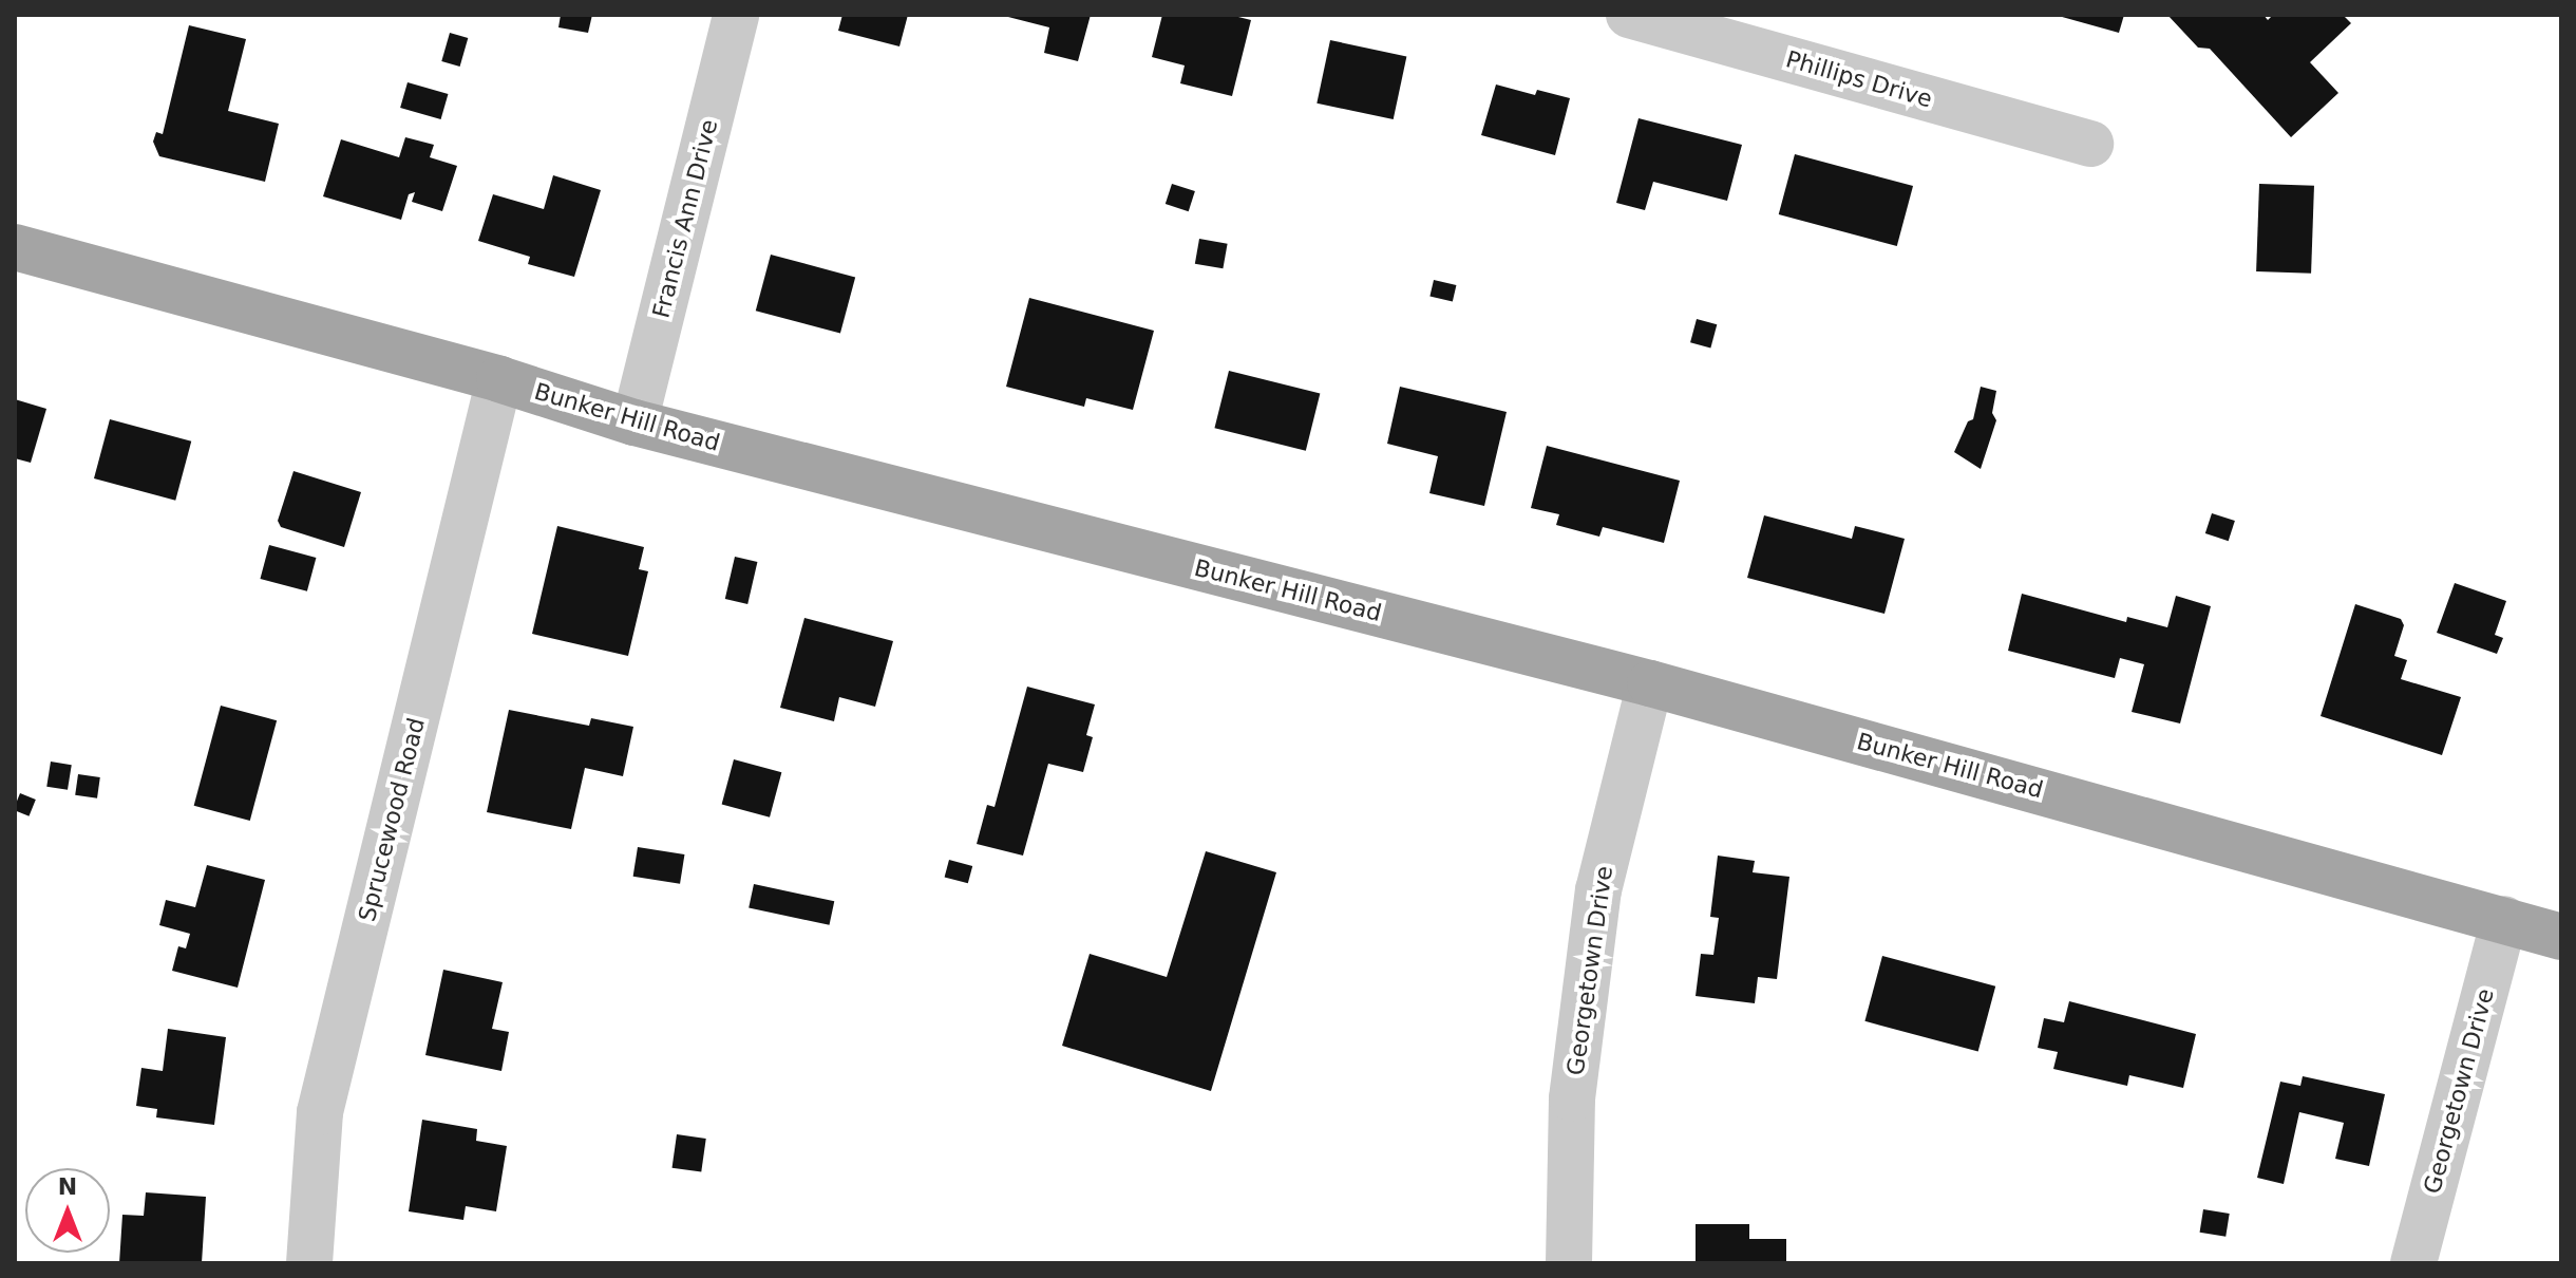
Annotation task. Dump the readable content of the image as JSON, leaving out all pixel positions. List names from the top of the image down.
{
  "streets": {
    "main road": ["Bunker Hill Road"],
    "street": [
      "Phillips Drive",
      "Francis Ann Drive",
      "Sprucewood Road",
      "Georgetown Drive"
    ]
  },
  "crossings": [
    ["Francis Ann Drive", "Bunker Hill Road"],
    ["Bunker Hill Road", "Sprucewood Road"],
    ["Bunker Hill Road", "Georgetown Drive"]
  ],
  "north": "top"
}
